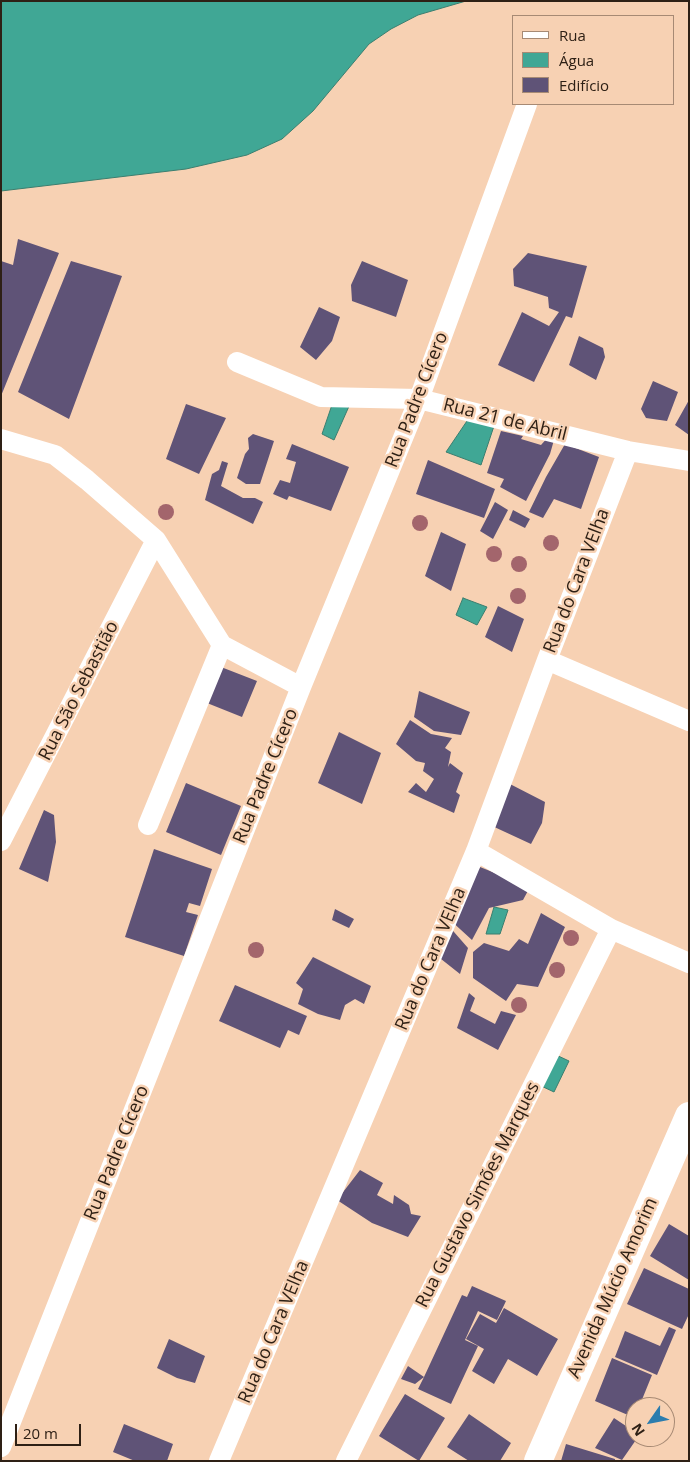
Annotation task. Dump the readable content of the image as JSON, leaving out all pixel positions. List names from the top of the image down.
{
  "streets": {
    "street": [
      "Rua Padre Cícero",
      "Rua 21 de Abril",
      "Rua do Cara VElha",
      "Rua São Sebastião",
      "Rua Gustavo Simões Marques",
      "Avenida Múcio Amorim"
    ]
  },
  "crossings": [
    ["Rua Padre Cícero", "Rua 21 de Abril"],
    ["Rua 21 de Abril", "Rua do Cara VElha"]
  ],
  "legend": ["Rua", "Água", "Edifício"],
  "scale_bar": "20 m",
  "north": "bottom left"
}
